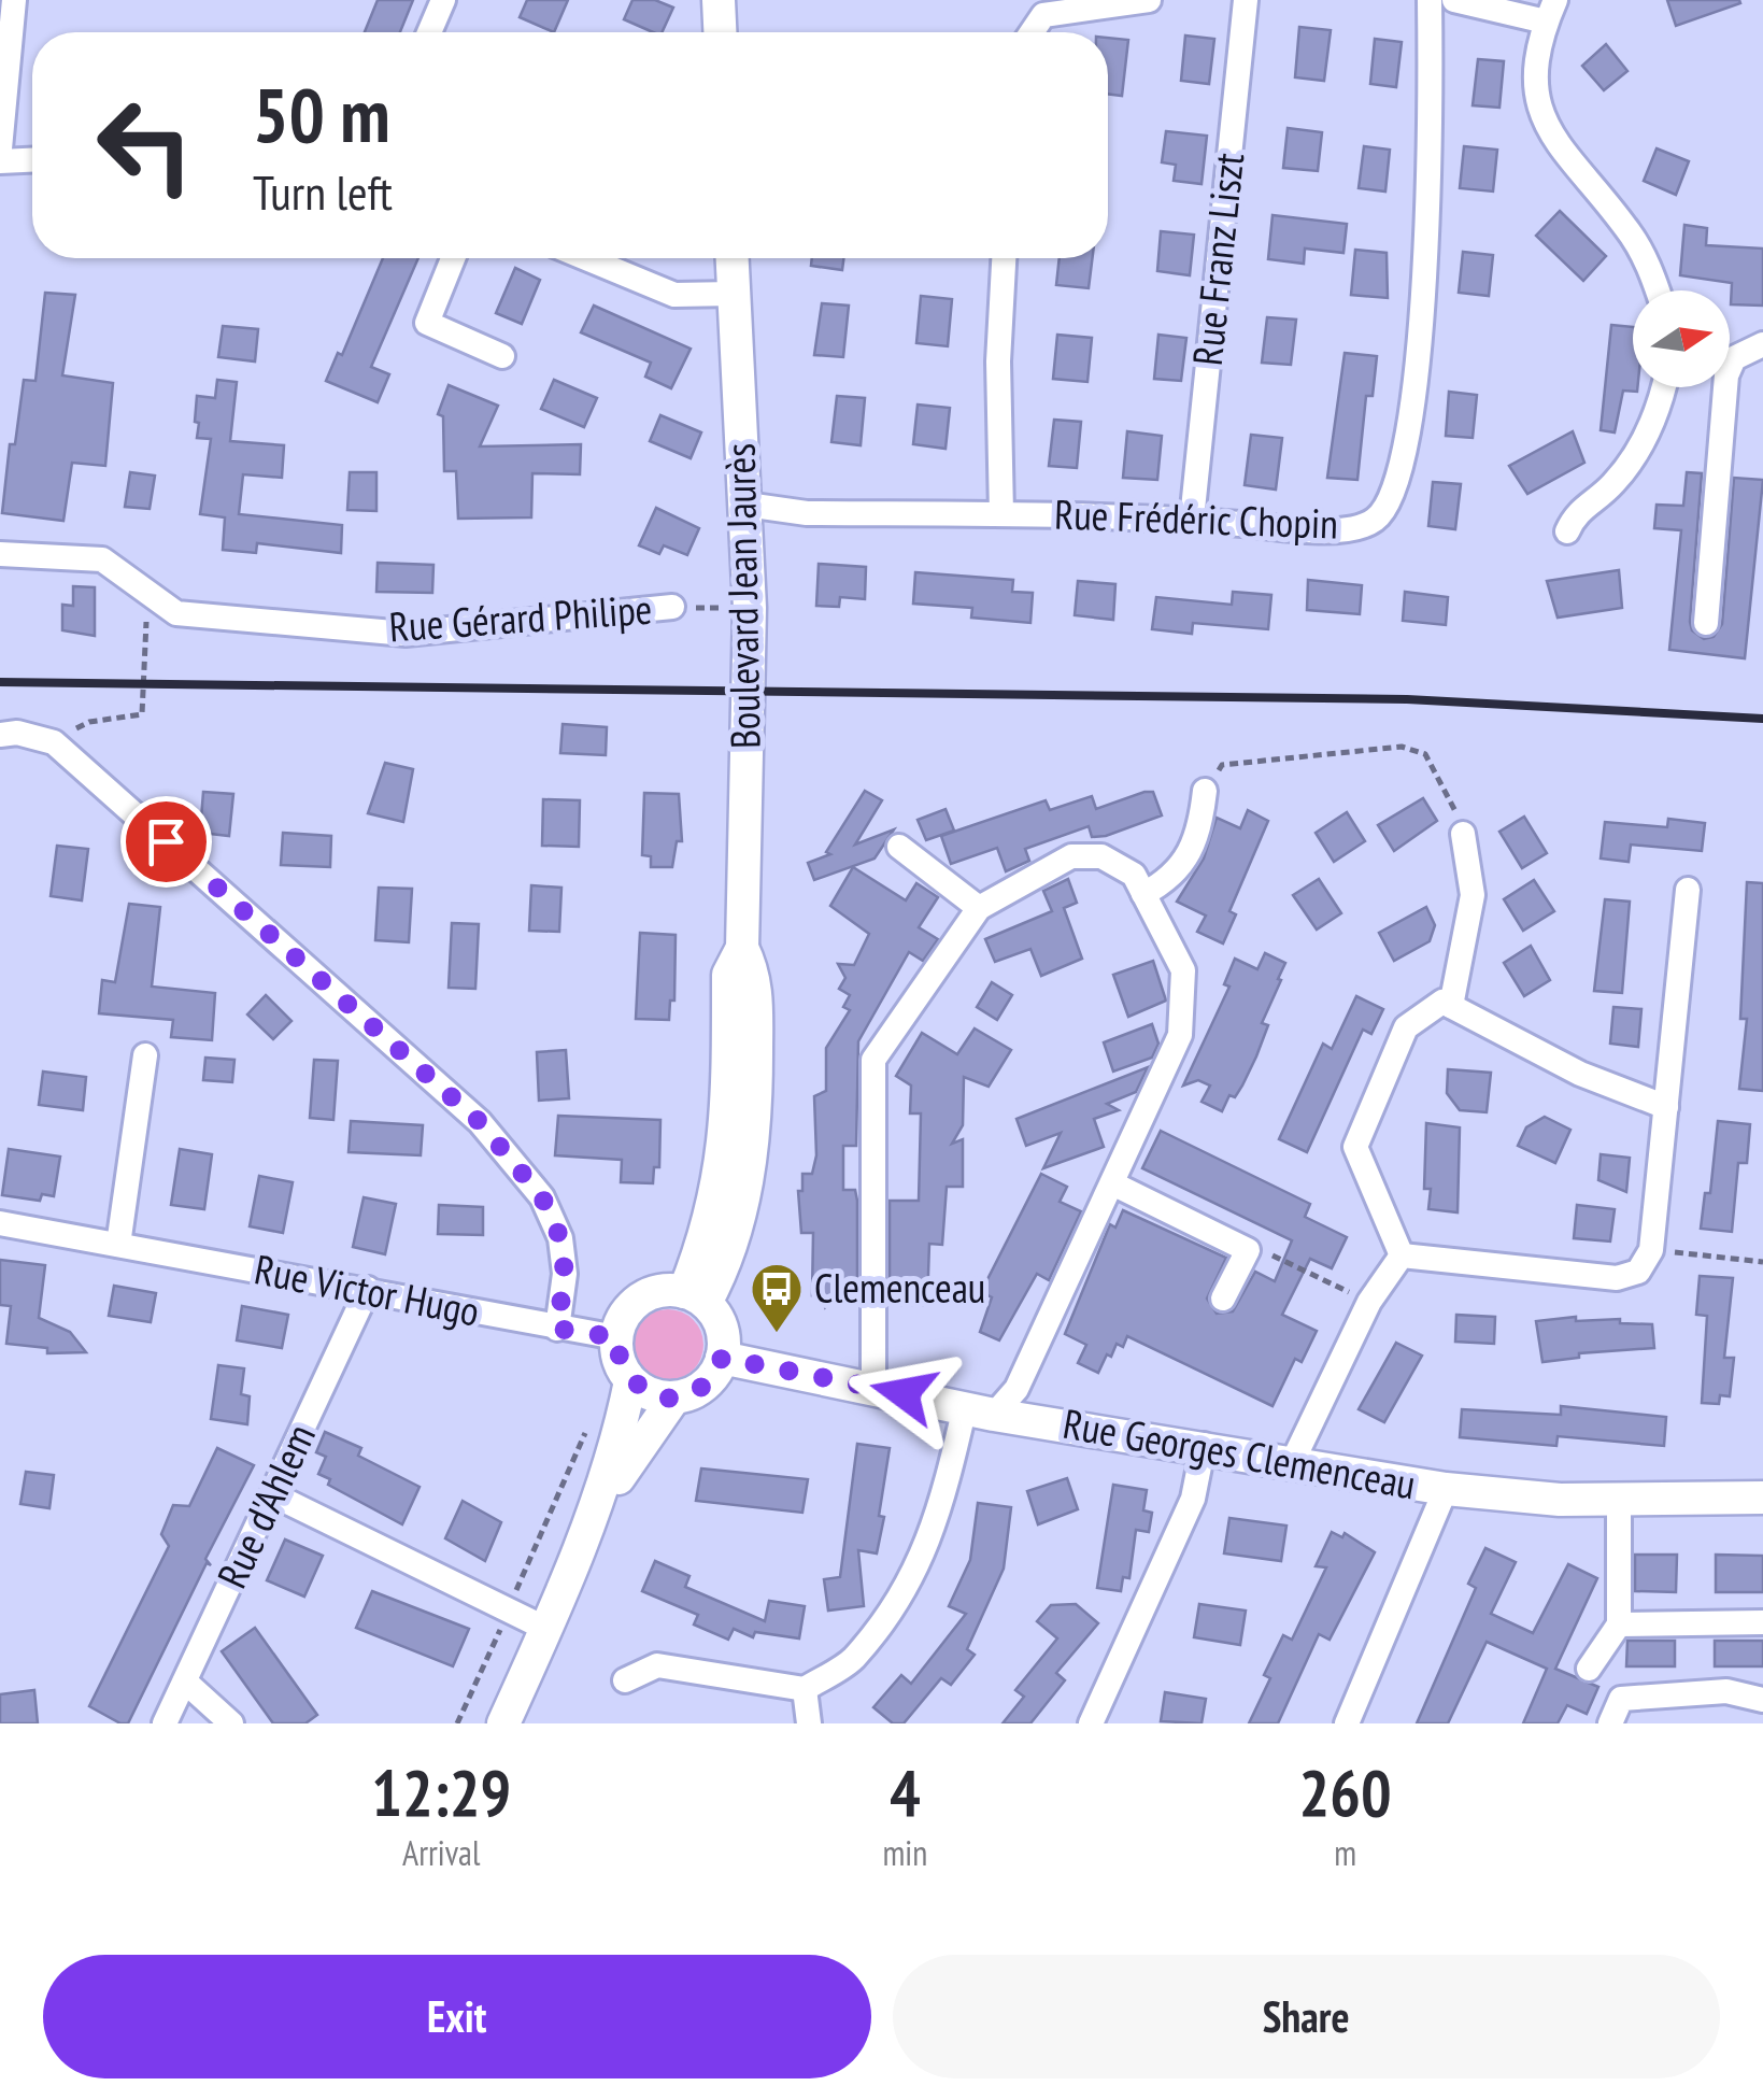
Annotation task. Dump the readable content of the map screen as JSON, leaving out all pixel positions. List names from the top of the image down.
{
  "streets": {
    "street": [
      "Rue Franz Liszt",
      "Rue Frédéric Chopin",
      "Boulevard Jean Jaurès",
      "Rue Gérard Philipe",
      "Rue Victor Hugo",
      "Rue Georges Clemenceau",
      "Rue d'Ahlem"
    ]
  },
  "crossings": [
    ["Rue Franz Liszt", "Rue Frédéric Chopin"],
    ["Rue Frédéric Chopin", "Boulevard Jean Jaurès"],
    ["Boulevard Jean Jaurès", "Rue Victor Hugo"],
    ["Boulevard Jean Jaurès", "Rue Georges Clemenceau"],
    ["Rue Victor Hugo", "Rue Georges Clemenceau"],
    ["Rue Victor Hugo", "Rue d'Ahlem"]
  ],
  "places": {
    "bus stop": ["Clemenceau"]
  },
  "north": "right",
  "page": {
    "turn": ["50 m", "Turn left"],
    "eta": [
      "12:29",
      "Arrival",
      "4",
      "min",
      "260",
      "m"
    ],
    "buttons": ["Exit", "Share"]
  }
}
